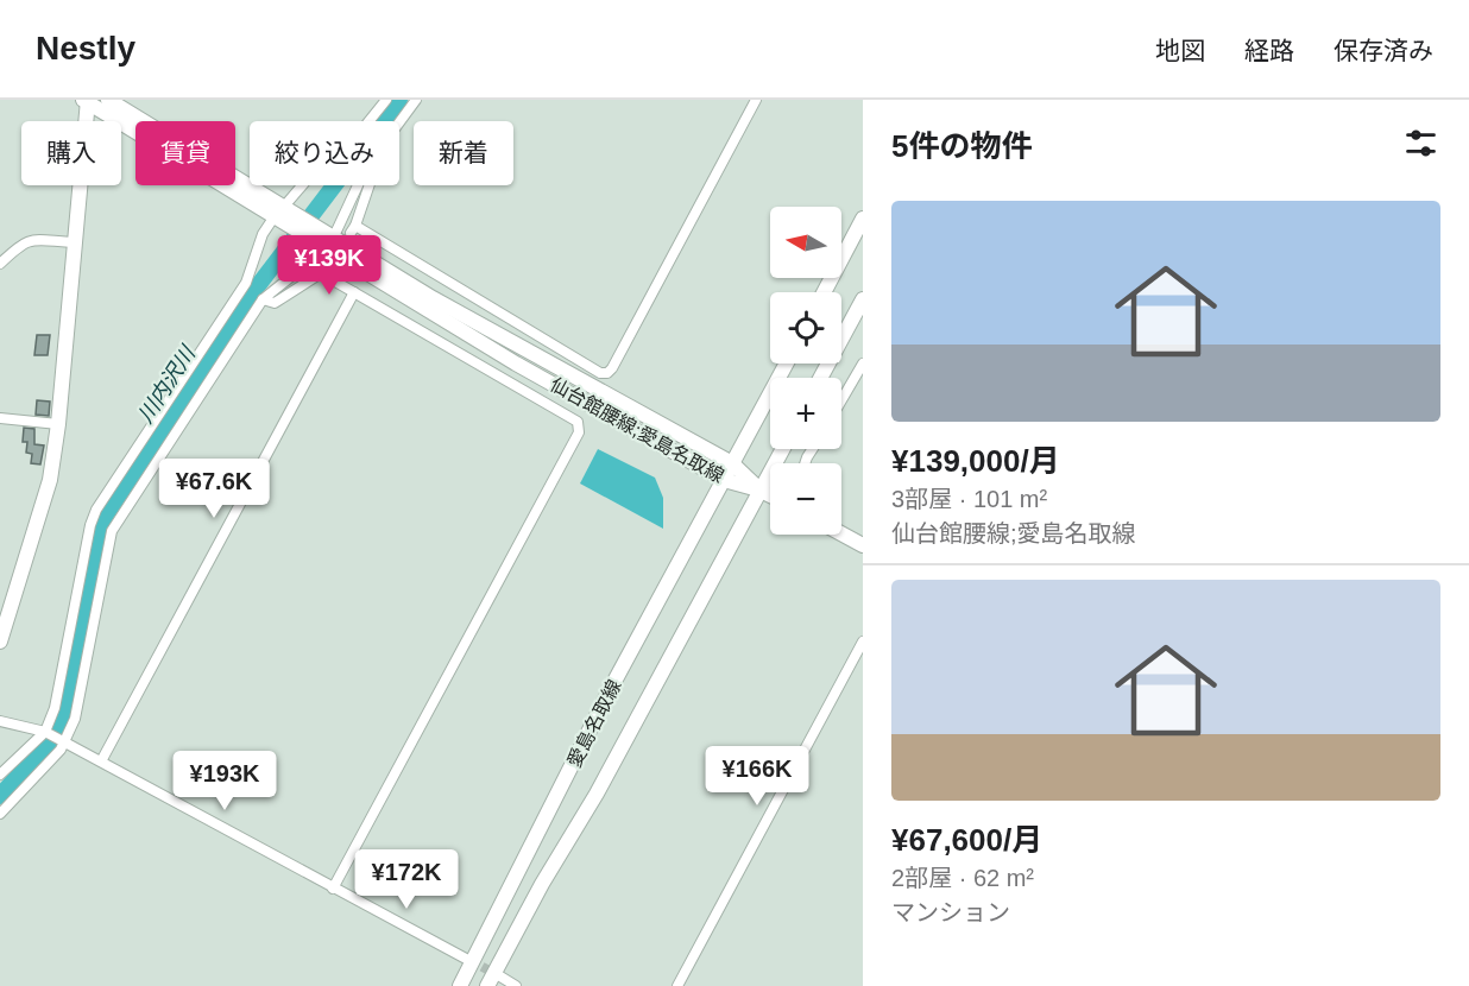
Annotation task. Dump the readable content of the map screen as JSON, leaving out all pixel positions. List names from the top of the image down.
{
  "streets": {
    "main road": ["仙台館腰線;愛島名取線", "愛島名取線"]
  },
  "crossings": [
    ["仙台館腰線;愛島名取線", "愛島名取線"]
  ],
  "water": ["川内沢川"],
  "north": "left",
  "page": {
    "header": "Nestly",
    "nav": ["地図", "経路", "保存済み"],
    "heading": "5件の物件",
    "chip": [
      "購入",
      "賃貸",
      "絞り込み",
      "新着"
    ],
    "list": [
      {
        "name": "¥139,000/月",
        "note": "3部屋 · 101 m² · 仙台館腰線;愛島名取線"
      },
      {
        "name": "¥67,600/月",
        "note": "2部屋 · 62 m² · マンション"
      }
    ],
    "map_buttons": ["+", "−"],
    "price": [
      "¥139K",
      "¥67.6K",
      "¥166K",
      "¥193K",
      "¥172K"
    ]
  }
}
